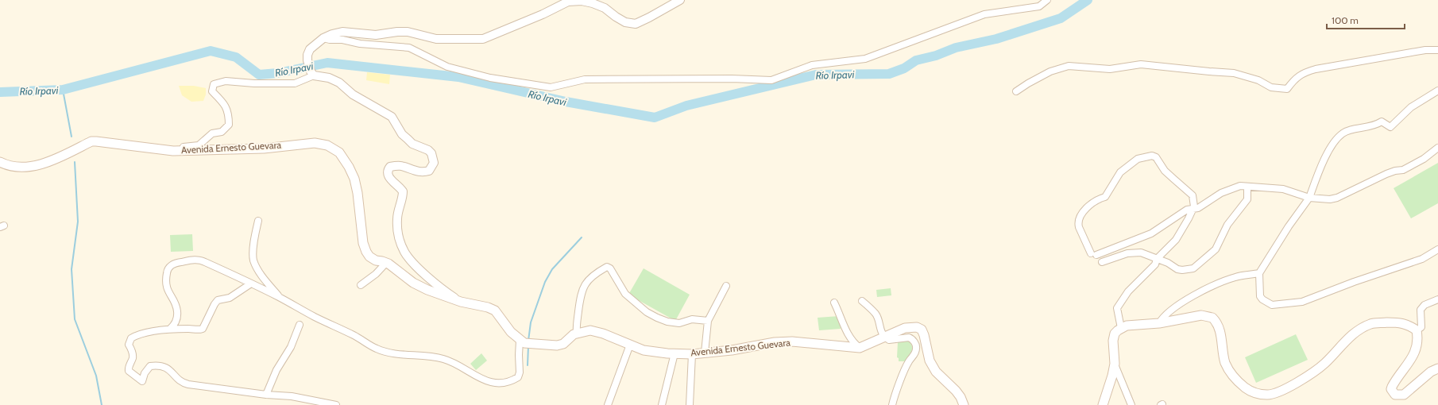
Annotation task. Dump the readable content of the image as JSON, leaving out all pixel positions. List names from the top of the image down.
{
  "streets": {
    "main road": ["Avenida Ernesto Guevara"]
  },
  "water": ["Río Irpavi"],
  "scale_bar": "100 m"
}
